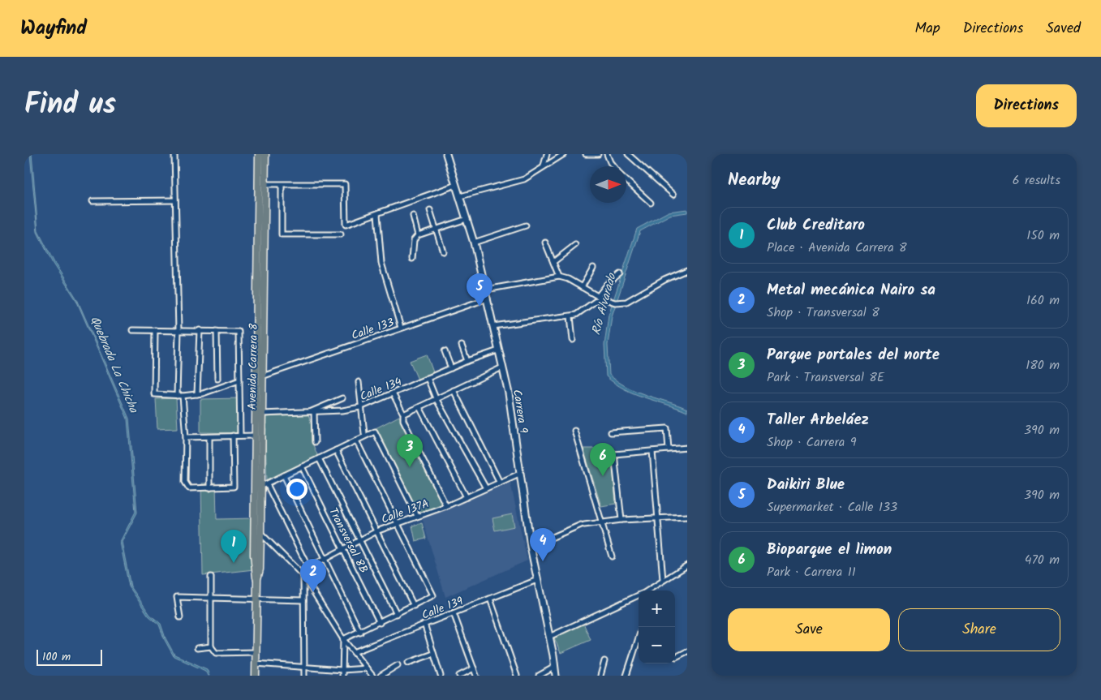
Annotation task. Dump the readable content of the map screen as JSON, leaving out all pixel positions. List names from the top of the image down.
{
  "streets": {
    "main road": ["Avenida Carrera 8"],
    "street": [
      "Calle 133",
      "Calle 134",
      "Carrera 9",
      "Calle 137A",
      "Transversal 8B",
      "Calle 139"
    ]
  },
  "crossings": [
    ["Calle 133", "Avenida Carrera 8"],
    ["Calle 133", "Carrera 9"],
    ["Avenida Carrera 8", "Calle 134"],
    ["Calle 134", "Carrera 9"],
    ["Carrera 9", "Calle 137A"],
    ["Carrera 9", "Calle 139"],
    ["Calle 137A", "Transversal 8B"]
  ],
  "water": ["Río Alvarado", "Quebrada La Chicha"],
  "scale_bar": "100 m",
  "north": "right",
  "page": {
    "header": "Wayfind",
    "nav": ["Map", "Directions", "Saved"],
    "title": "Find us",
    "buttons": [
      "Directions",
      ["Save", "Share"]
    ],
    "heading": ["Nearby", "6 results"],
    "list": [
      {
        "mark": "1",
        "name": "Club Creditaro",
        "note": "Place · Avenida Carrera 8",
        "value": "150 m"
      },
      {
        "mark": "2",
        "name": "Metal mecánica Nairo sa",
        "note": "Shop · Transversal 8",
        "value": "160 m"
      },
      {
        "mark": "3",
        "name": "Parque portales del norte",
        "note": "Park · Transversal 8E",
        "value": "180 m"
      },
      {
        "mark": "4",
        "name": "Taller Arbeláez",
        "note": "Shop · Carrera 9",
        "value": "390 m"
      },
      {
        "mark": "5",
        "name": "Daikiri Blue",
        "note": "Supermarket · Calle 133",
        "value": "390 m"
      },
      {
        "mark": "6",
        "name": "Bioparque el limon",
        "note": "Park · Carrera 11",
        "value": "470 m"
      }
    ],
    "pins": [
      "5",
      "3",
      "6",
      "4",
      "1",
      "2"
    ],
    "map_buttons": ["+", "−"],
    "scale": "100 m"
  }
}
